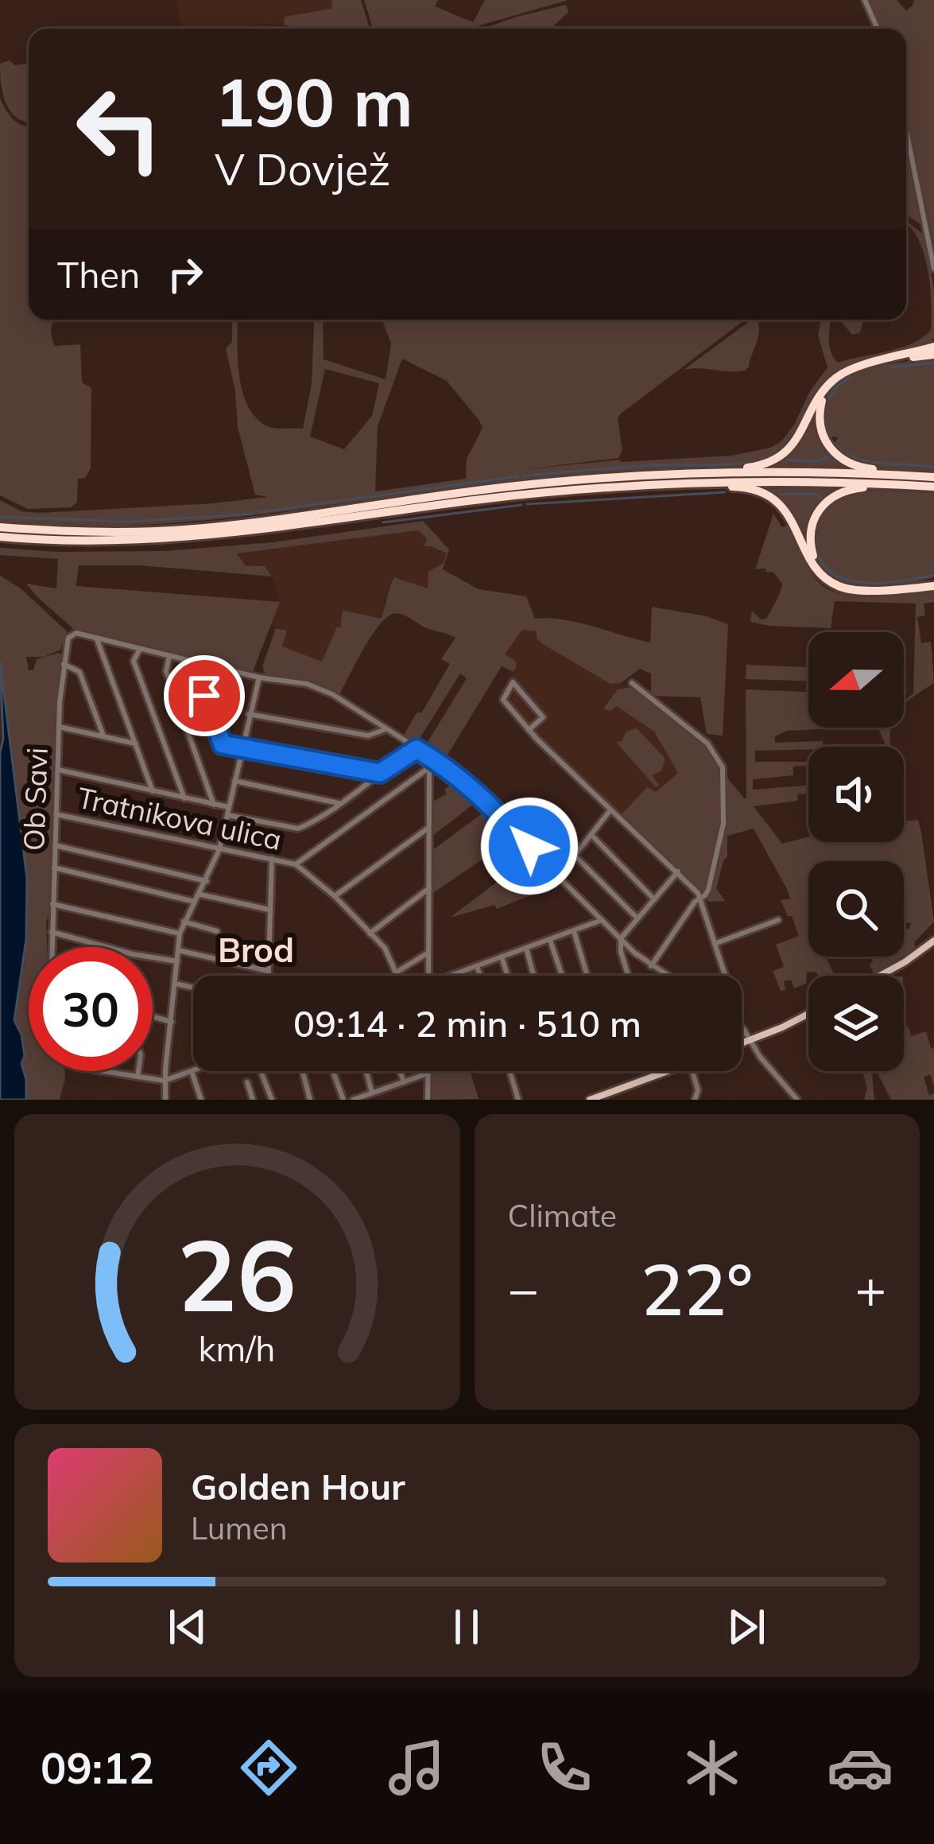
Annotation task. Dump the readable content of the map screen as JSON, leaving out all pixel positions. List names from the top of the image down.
{
  "streets": {
    "street": ["Ob Savi", "Tratnikova ulica"]
  },
  "crossings": [
    ["Ob Savi", "Tratnikova ulica"]
  ],
  "districts": ["Brod"],
  "north": "left",
  "page": {
    "turn": ["190 m", "V Dovjež"],
    "then": "Then",
    "limit": "30",
    "trip": "09:14 · 2 min · 510 m",
    "tile": "Climate",
    "heat": ["−", "22°", "+"],
    "song": ["Golden Hour", "Lumen"],
    "tabs": "09:12",
    "gauge": ["26", "km/h"]
  }
}
